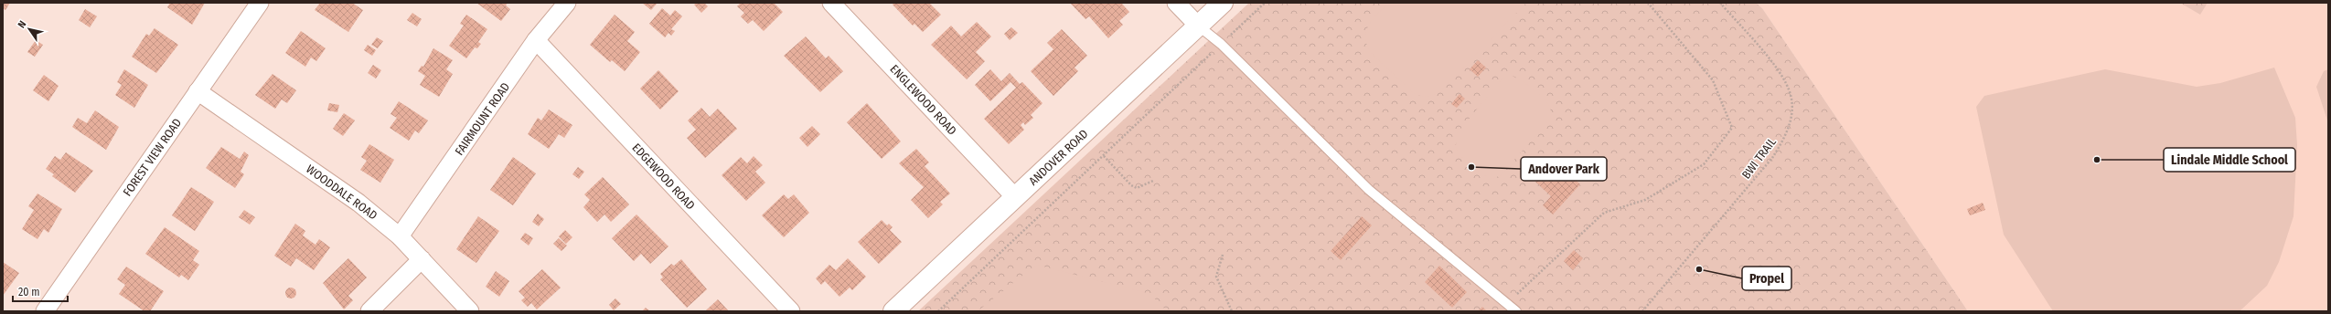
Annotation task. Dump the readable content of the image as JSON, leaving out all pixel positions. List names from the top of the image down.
{
  "streets": {
    "street": [
      "ENGLEWOOD ROAD",
      "FAIRMOUNT ROAD",
      "FOREST VIEW ROAD",
      "ANDOVER ROAD",
      "EDGEWOOD ROAD",
      "WOODDALE ROAD"
    ],
    "path": ["BWI TRAIL"]
  },
  "crossings": [
    ["ENGLEWOOD ROAD", "ANDOVER ROAD"],
    ["FAIRMOUNT ROAD", "EDGEWOOD ROAD"],
    ["FAIRMOUNT ROAD", "WOODDALE ROAD"],
    ["FOREST VIEW ROAD", "WOODDALE ROAD"]
  ],
  "places": ["Lindale Middle School", "Andover Park", "Propel"],
  "scale_bar": "20 m",
  "north": "top left"
}
